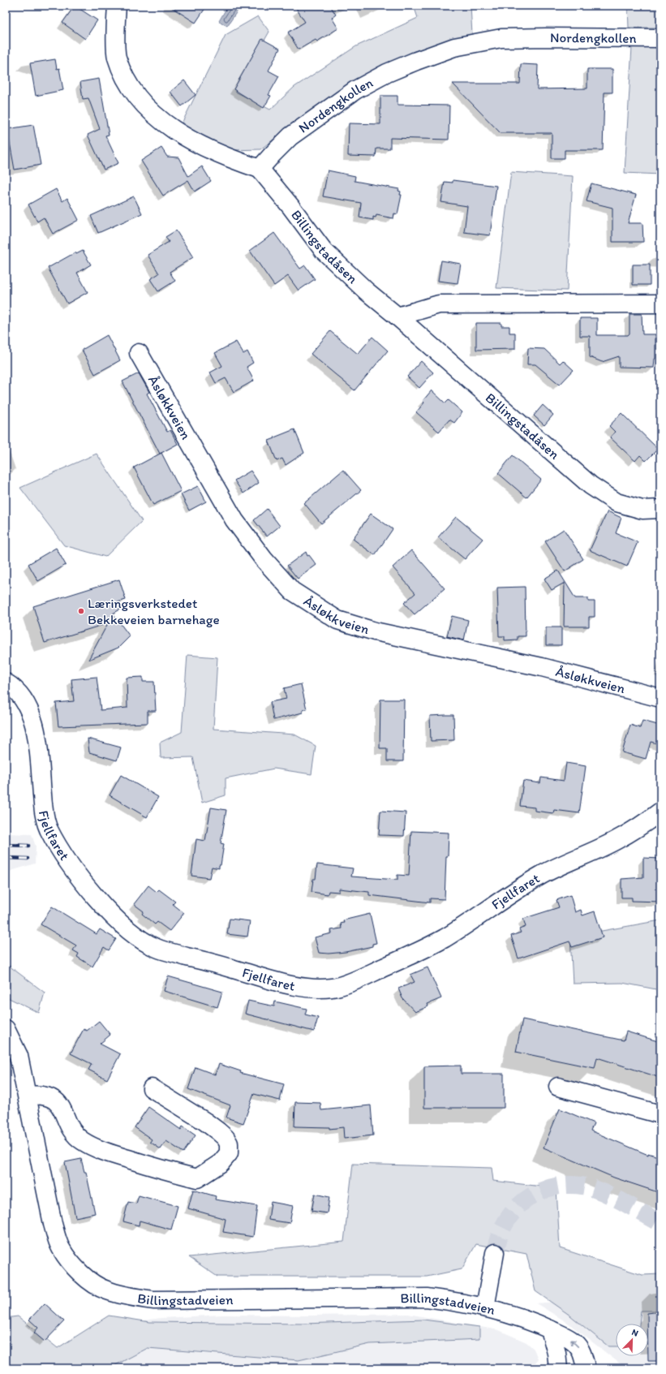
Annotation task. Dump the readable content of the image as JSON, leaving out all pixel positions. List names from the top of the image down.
{
  "streets": {
    "street": [
      "Nordengkollen",
      "Billingstadåsen",
      "Åsløkkveien",
      "Fjellfaret",
      "Billingstadveien"
    ]
  },
  "crossings": [
    ["Nordengkollen", "Billingstadåsen"]
  ],
  "places": ["Læringsverkstedet Bekkeveien barnehage"],
  "north": "top right"
}
